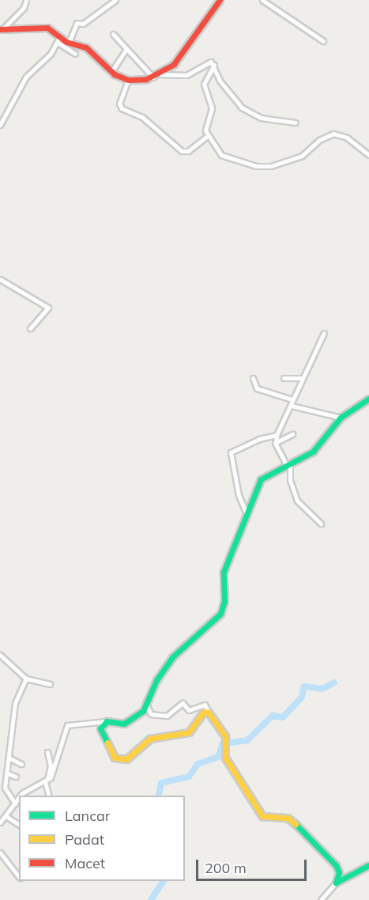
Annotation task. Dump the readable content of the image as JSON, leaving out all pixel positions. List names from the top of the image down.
{
  "legend": ["Lancar", "Padat", "Macet"],
  "scale_bar": "200 m"
}
